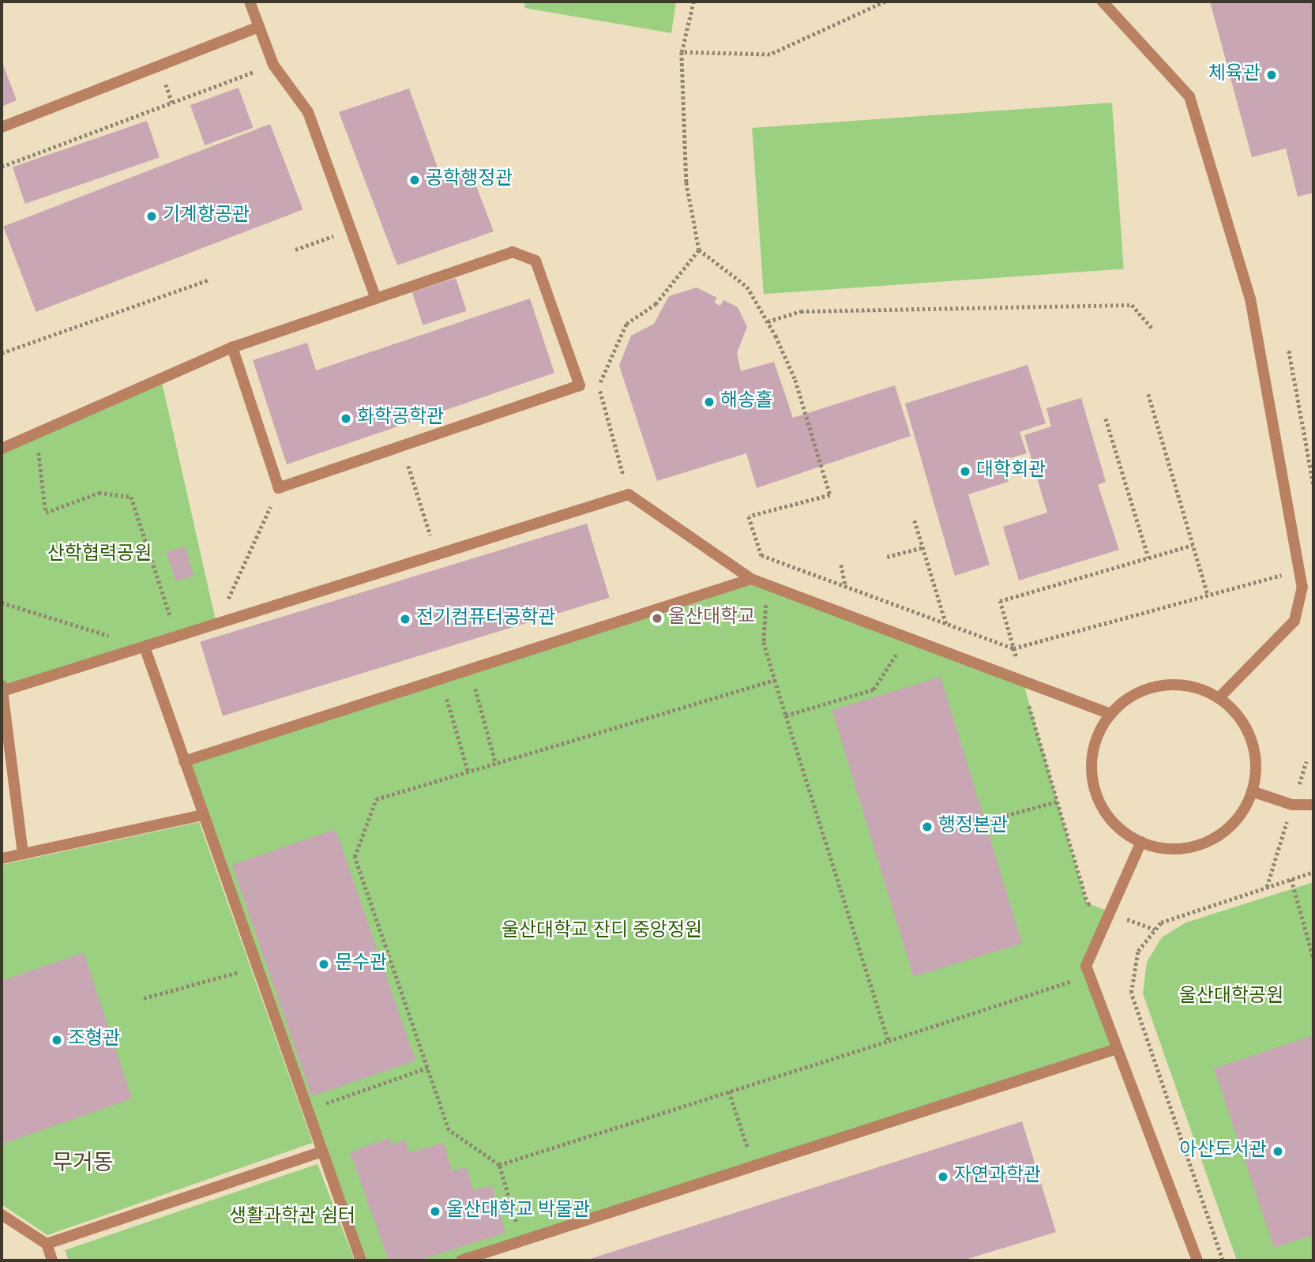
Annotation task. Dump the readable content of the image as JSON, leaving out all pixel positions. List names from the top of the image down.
{
  "districts": ["무거동"],
  "parks": [
    "산학협력공원",
    "울산대학교 잔디 중앙정원",
    "울산대학공원",
    "생활과학관 쉼터"
  ],
  "places": [
    "체육관",
    "공학행정관",
    "기계항공관",
    "해송홀",
    "화학공학관",
    "대학회관",
    "울산대학교",
    "전기컴퓨터공학관",
    "행정본관",
    "문수관",
    "조형관",
    "아산도서관",
    "자연과학관",
    "울산대학교 박물관"
  ]
}
